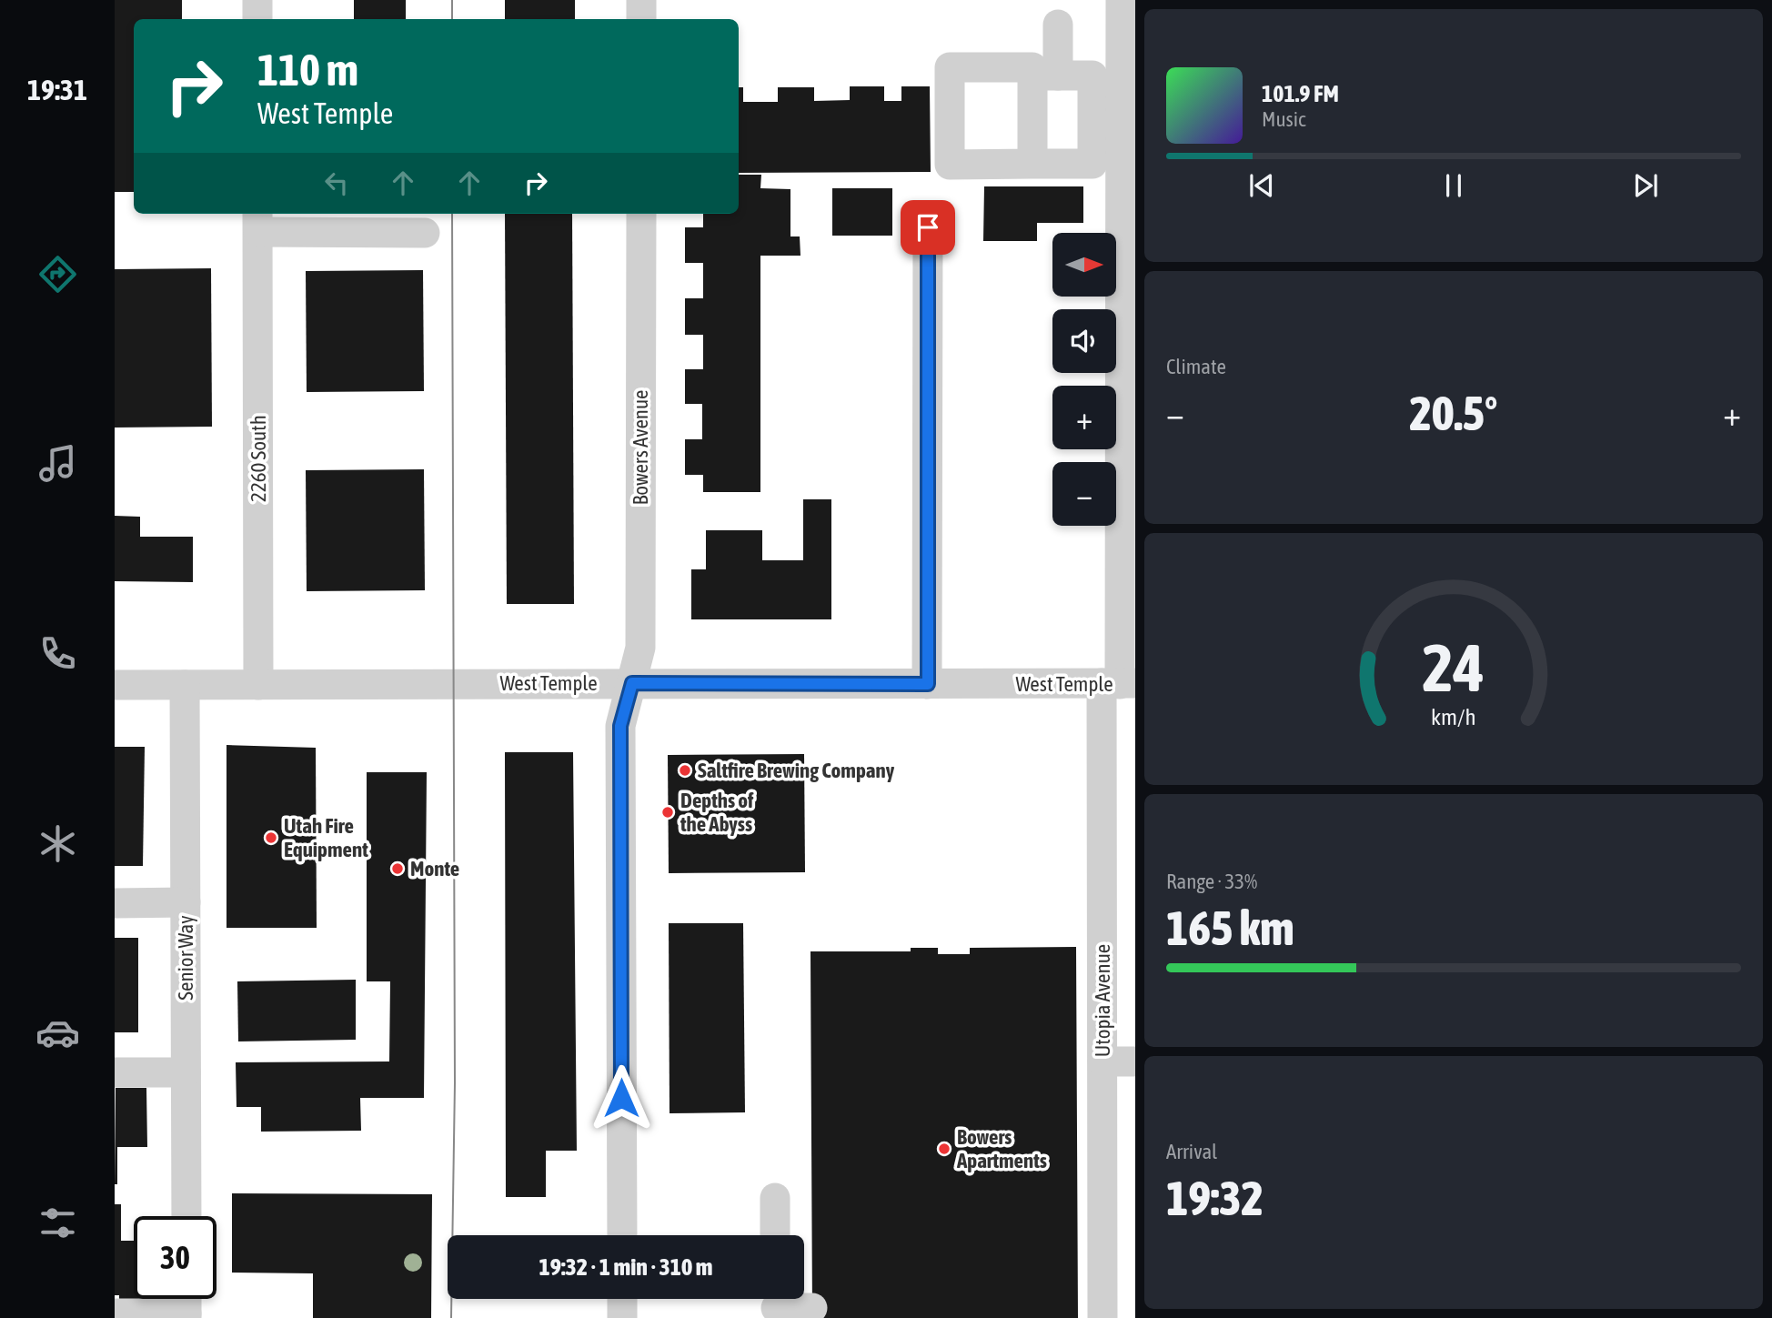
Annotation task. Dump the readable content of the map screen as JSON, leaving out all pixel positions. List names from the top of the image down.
{
  "streets": {
    "street": [
      "Bowers Avenue",
      "2260 South",
      "West Temple",
      "Senior Way",
      "Utopia Avenue"
    ]
  },
  "crossings": [
    ["Bowers Avenue", "West Temple"],
    ["2260 South", "West Temple"],
    ["West Temple", "Senior Way"],
    ["West Temple", "Utopia Avenue"]
  ],
  "places": [
    "Saltfire Brewing Company",
    "Depths of the Abyss",
    "Utah Fire Equipment",
    "Monte",
    "Bowers Apartments"
  ],
  "north": "right",
  "page": {
    "tabs": "19:31",
    "turn": ["110 m", "West Temple"],
    "song": ["101.9 FM", "Music"],
    "map_buttons": ["+", "−"],
    "tile": [
      "Climate",
      ["Range · 33%", "165 km"],
      ["Arrival", "19:32"]
    ],
    "heat": ["−", "20.5°", "+"],
    "limit": "30",
    "trip": "19:32 · 1 min · 310 m",
    "gauge": ["24", "km/h"]
  }
}
